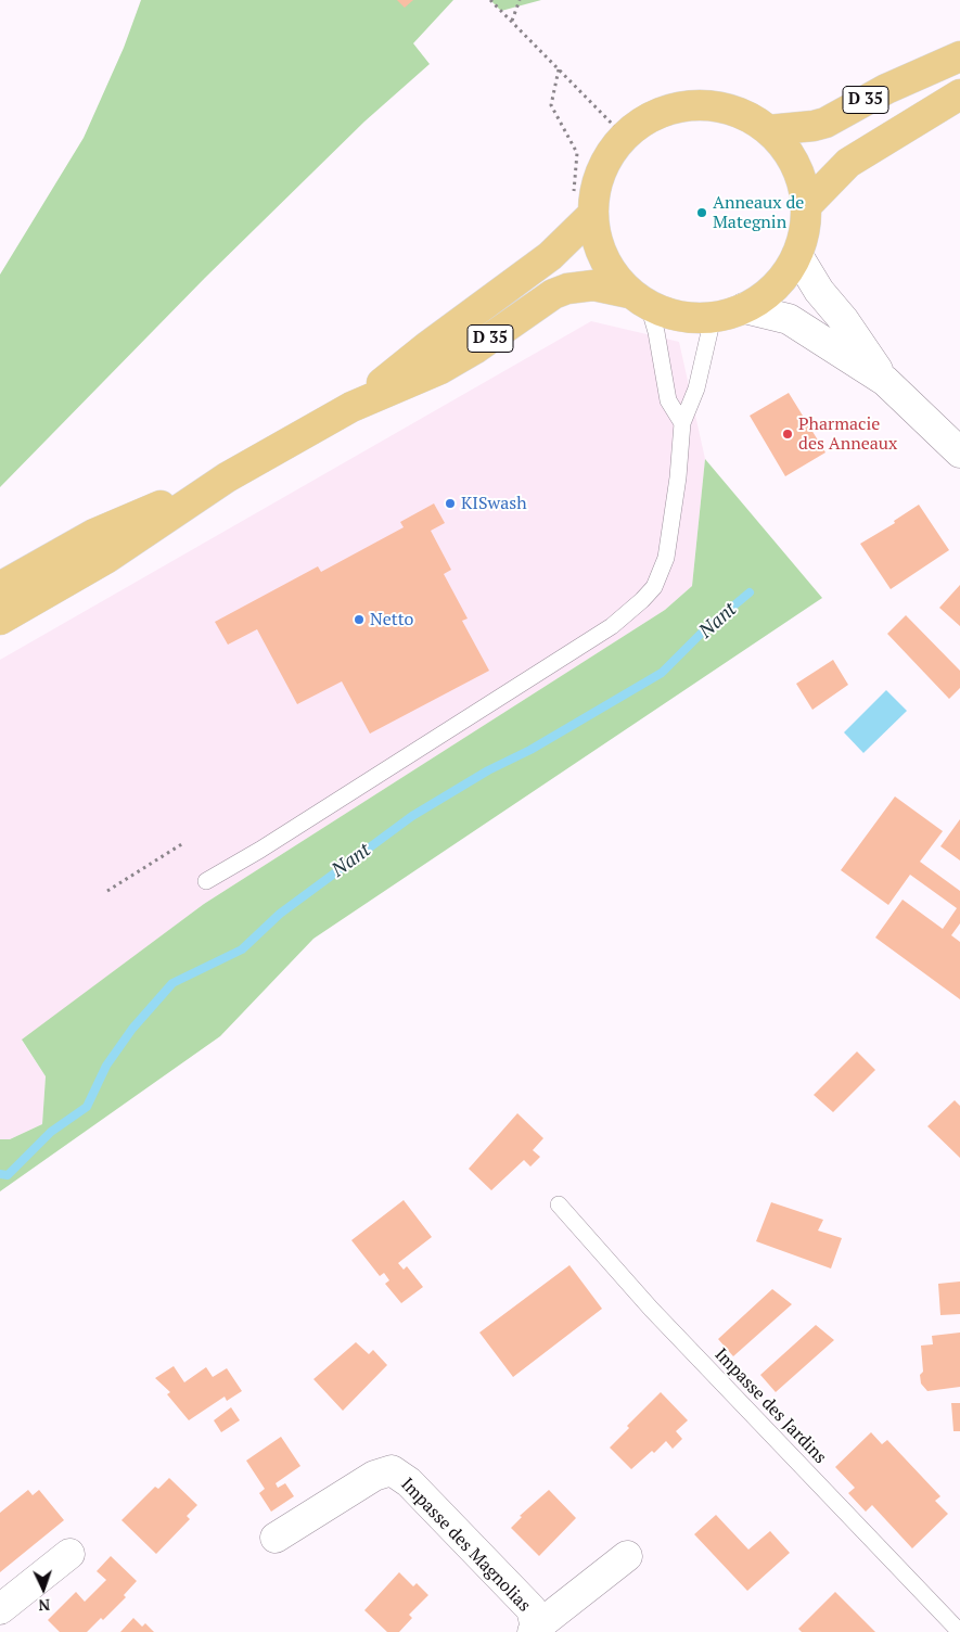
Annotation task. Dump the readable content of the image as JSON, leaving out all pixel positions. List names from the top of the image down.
{
  "streets": {
    "main road": ["D 35"],
    "street": ["Impasse des Magnolias"],
    "lane": ["Impasse des Jardins"]
  },
  "water": ["Nant"],
  "places": [
    "Anneaux de Mategnin",
    "Pharmacie des Anneaux",
    "KISwash",
    "Netto"
  ],
  "north": "bottom"
}
